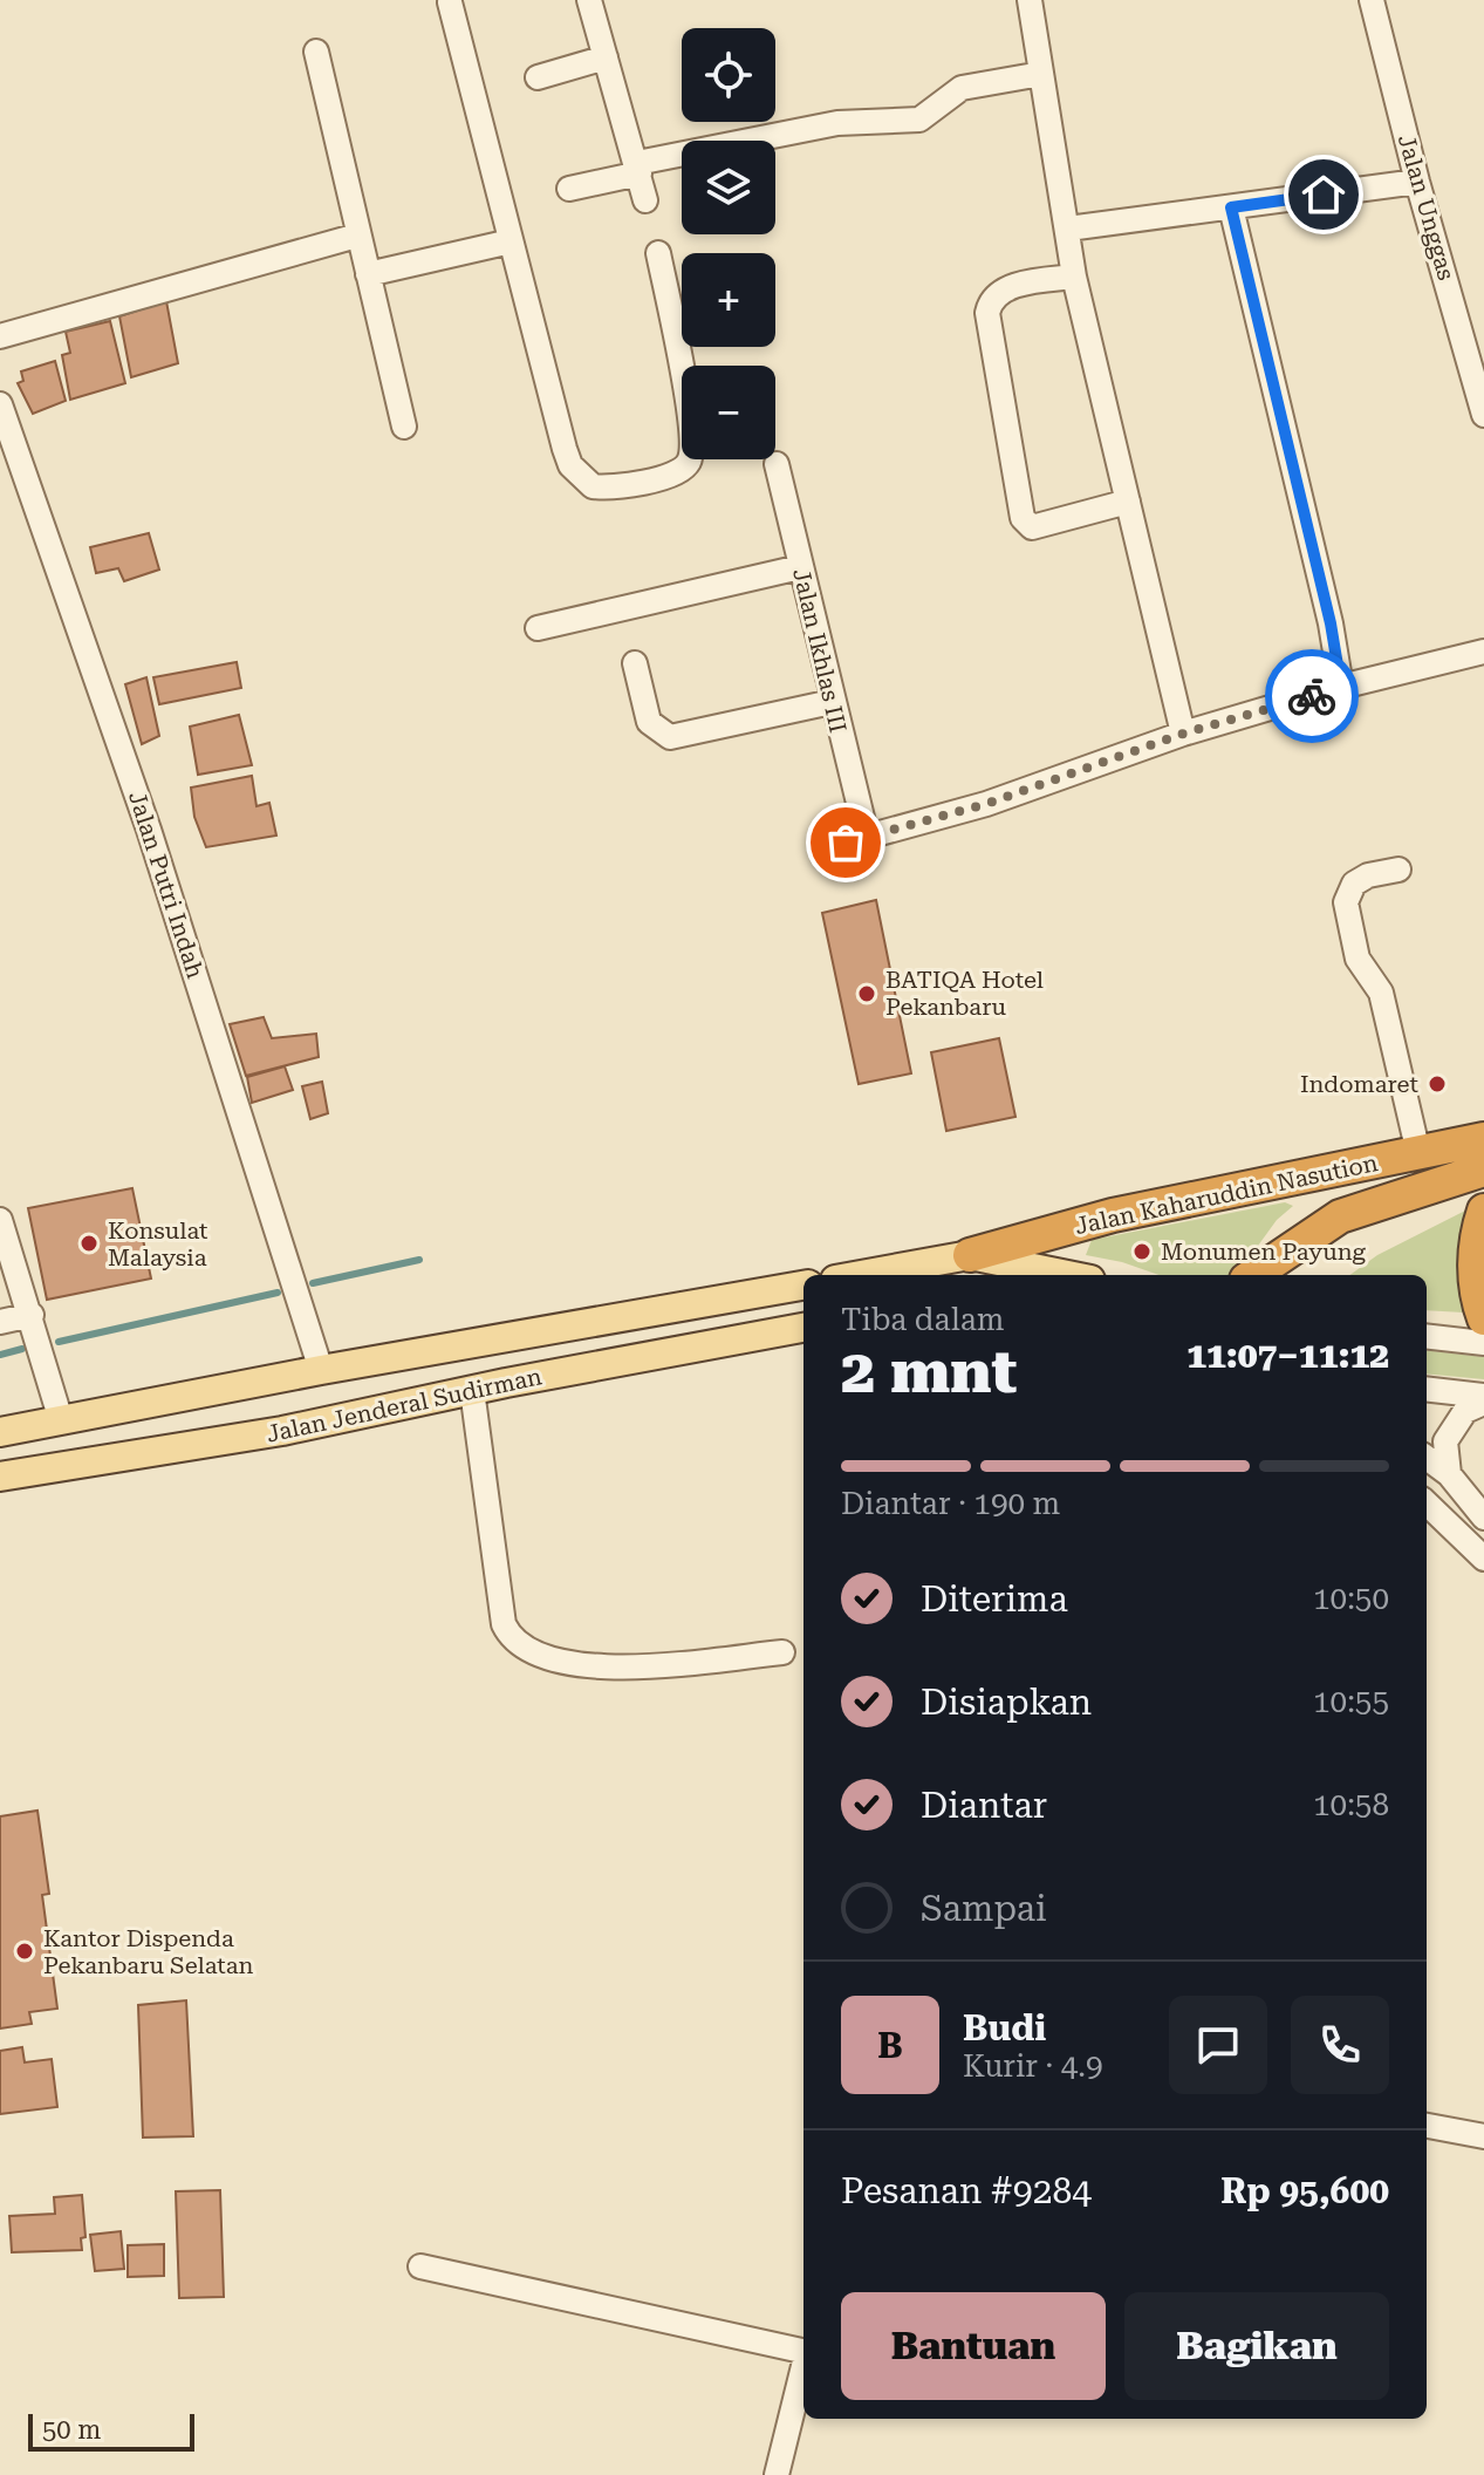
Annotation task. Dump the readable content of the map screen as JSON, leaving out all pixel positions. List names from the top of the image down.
{
  "streets": {
    "highway": ["Jalan Kaharuddin Nasution"],
    "main road": ["Jalan Jenderal Sudirman"],
    "street": ["Jalan Unggas", "Jalan Ikhlas III", "Jalan Putri Indah"]
  },
  "crossings": [
    ["Jalan Putri Indah", "Jalan Jenderal Sudirman"]
  ],
  "places": [
    "BATIQA Hotel Pekanbaru",
    "Indomaret",
    "Konsulat Malaysia",
    "Monumen Payung",
    "Kantor Dispenda Pekanbaru Selatan"
  ],
  "scale_bar": "50 m",
  "page": {
    "map_buttons": ["+", "−"],
    "heading": ["2 mnt", "Tiba dalam", "11:07–11:12"],
    "panel": [
      "Budi",
      "Kurir · 4.9",
      "Pesanan #9284",
      "Rp 95,600"
    ],
    "bar": "Diantar · 190 m",
    "list": [
      ["Diterima", "10:50"],
      ["Disiapkan", "10:55"],
      ["Diantar", "10:58"],
      "Sampai"
    ],
    "round": "B",
    "buttons": ["Bantuan", "Bagikan"],
    "scale": "50 m"
  }
}
